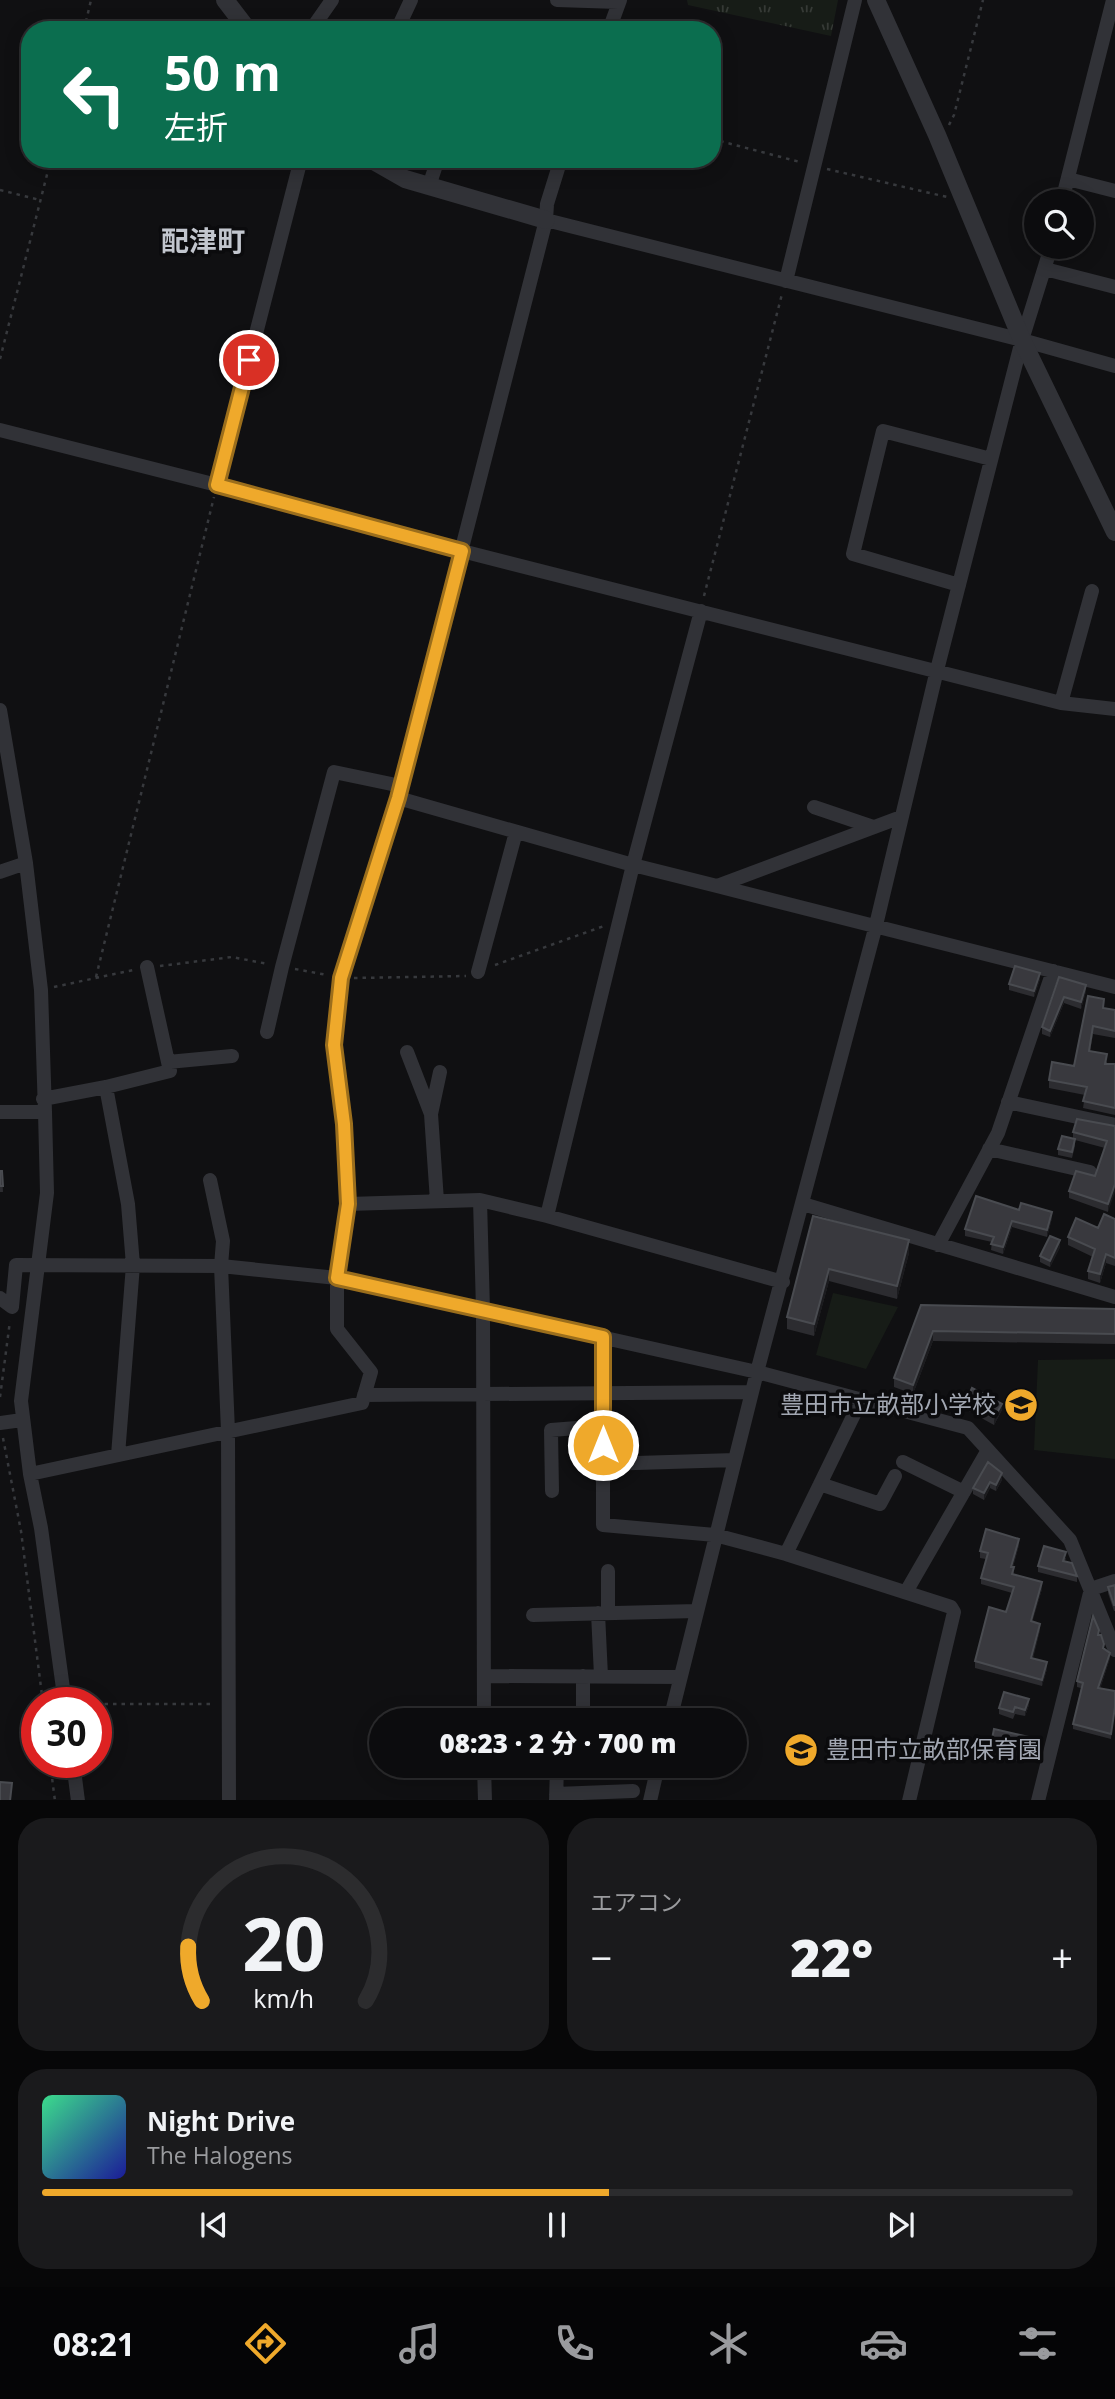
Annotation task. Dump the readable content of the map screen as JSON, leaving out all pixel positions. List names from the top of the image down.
{
  "districts": ["配津町"],
  "places": {
    "school or university": ["豊田市立畝部小学校", "豊田市立畝部保育園"]
  },
  "page": {
    "turn": ["50 m", "左折"],
    "limit": "30",
    "trip": "08:23 · 2 分 · 700 m",
    "tile": "エアコン",
    "heat": ["−", "22°", "+"],
    "song": ["Night Drive", "The Halogens"],
    "tabs": "08:21",
    "gauge": ["20", "km/h"]
  }
}
